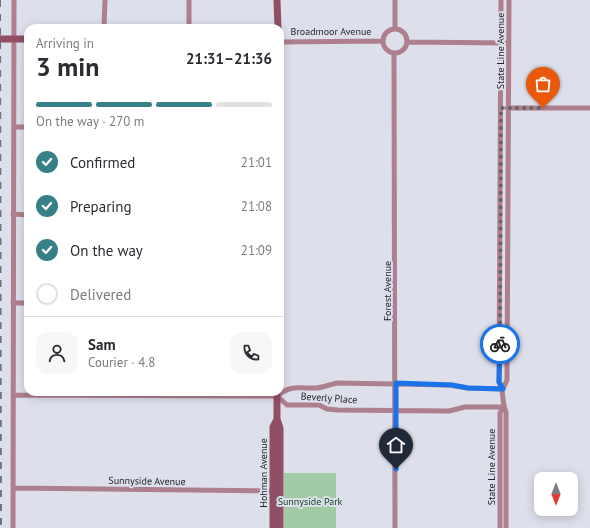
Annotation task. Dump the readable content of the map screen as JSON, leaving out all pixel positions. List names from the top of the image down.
{
  "streets": {
    "main road": ["Hohman Avenue"],
    "street": [
      "Broadmoor Avenue",
      "State Line Avenue",
      "Forest Avenue",
      "Beverly Place",
      "Sunnyside Avenue"
    ]
  },
  "crossings": [
    ["Broadmoor Avenue", "Forest Avenue"],
    ["State Line Avenue", "Beverly Place"],
    ["Forest Avenue", "Beverly Place"],
    ["Hohman Avenue", "Sunnyside Avenue"]
  ],
  "parks": ["Sunnyside Park"],
  "north": "bottom",
  "page": {
    "heading": ["3 min", "Arriving in", "21:31–21:36"],
    "panel": ["Sam", "Courier · 4.8"],
    "bar": "On the way · 270 m",
    "list": [
      ["Confirmed", "21:01"],
      ["Preparing", "21:08"],
      ["On the way", "21:09"],
      "Delivered"
    ]
  }
}
